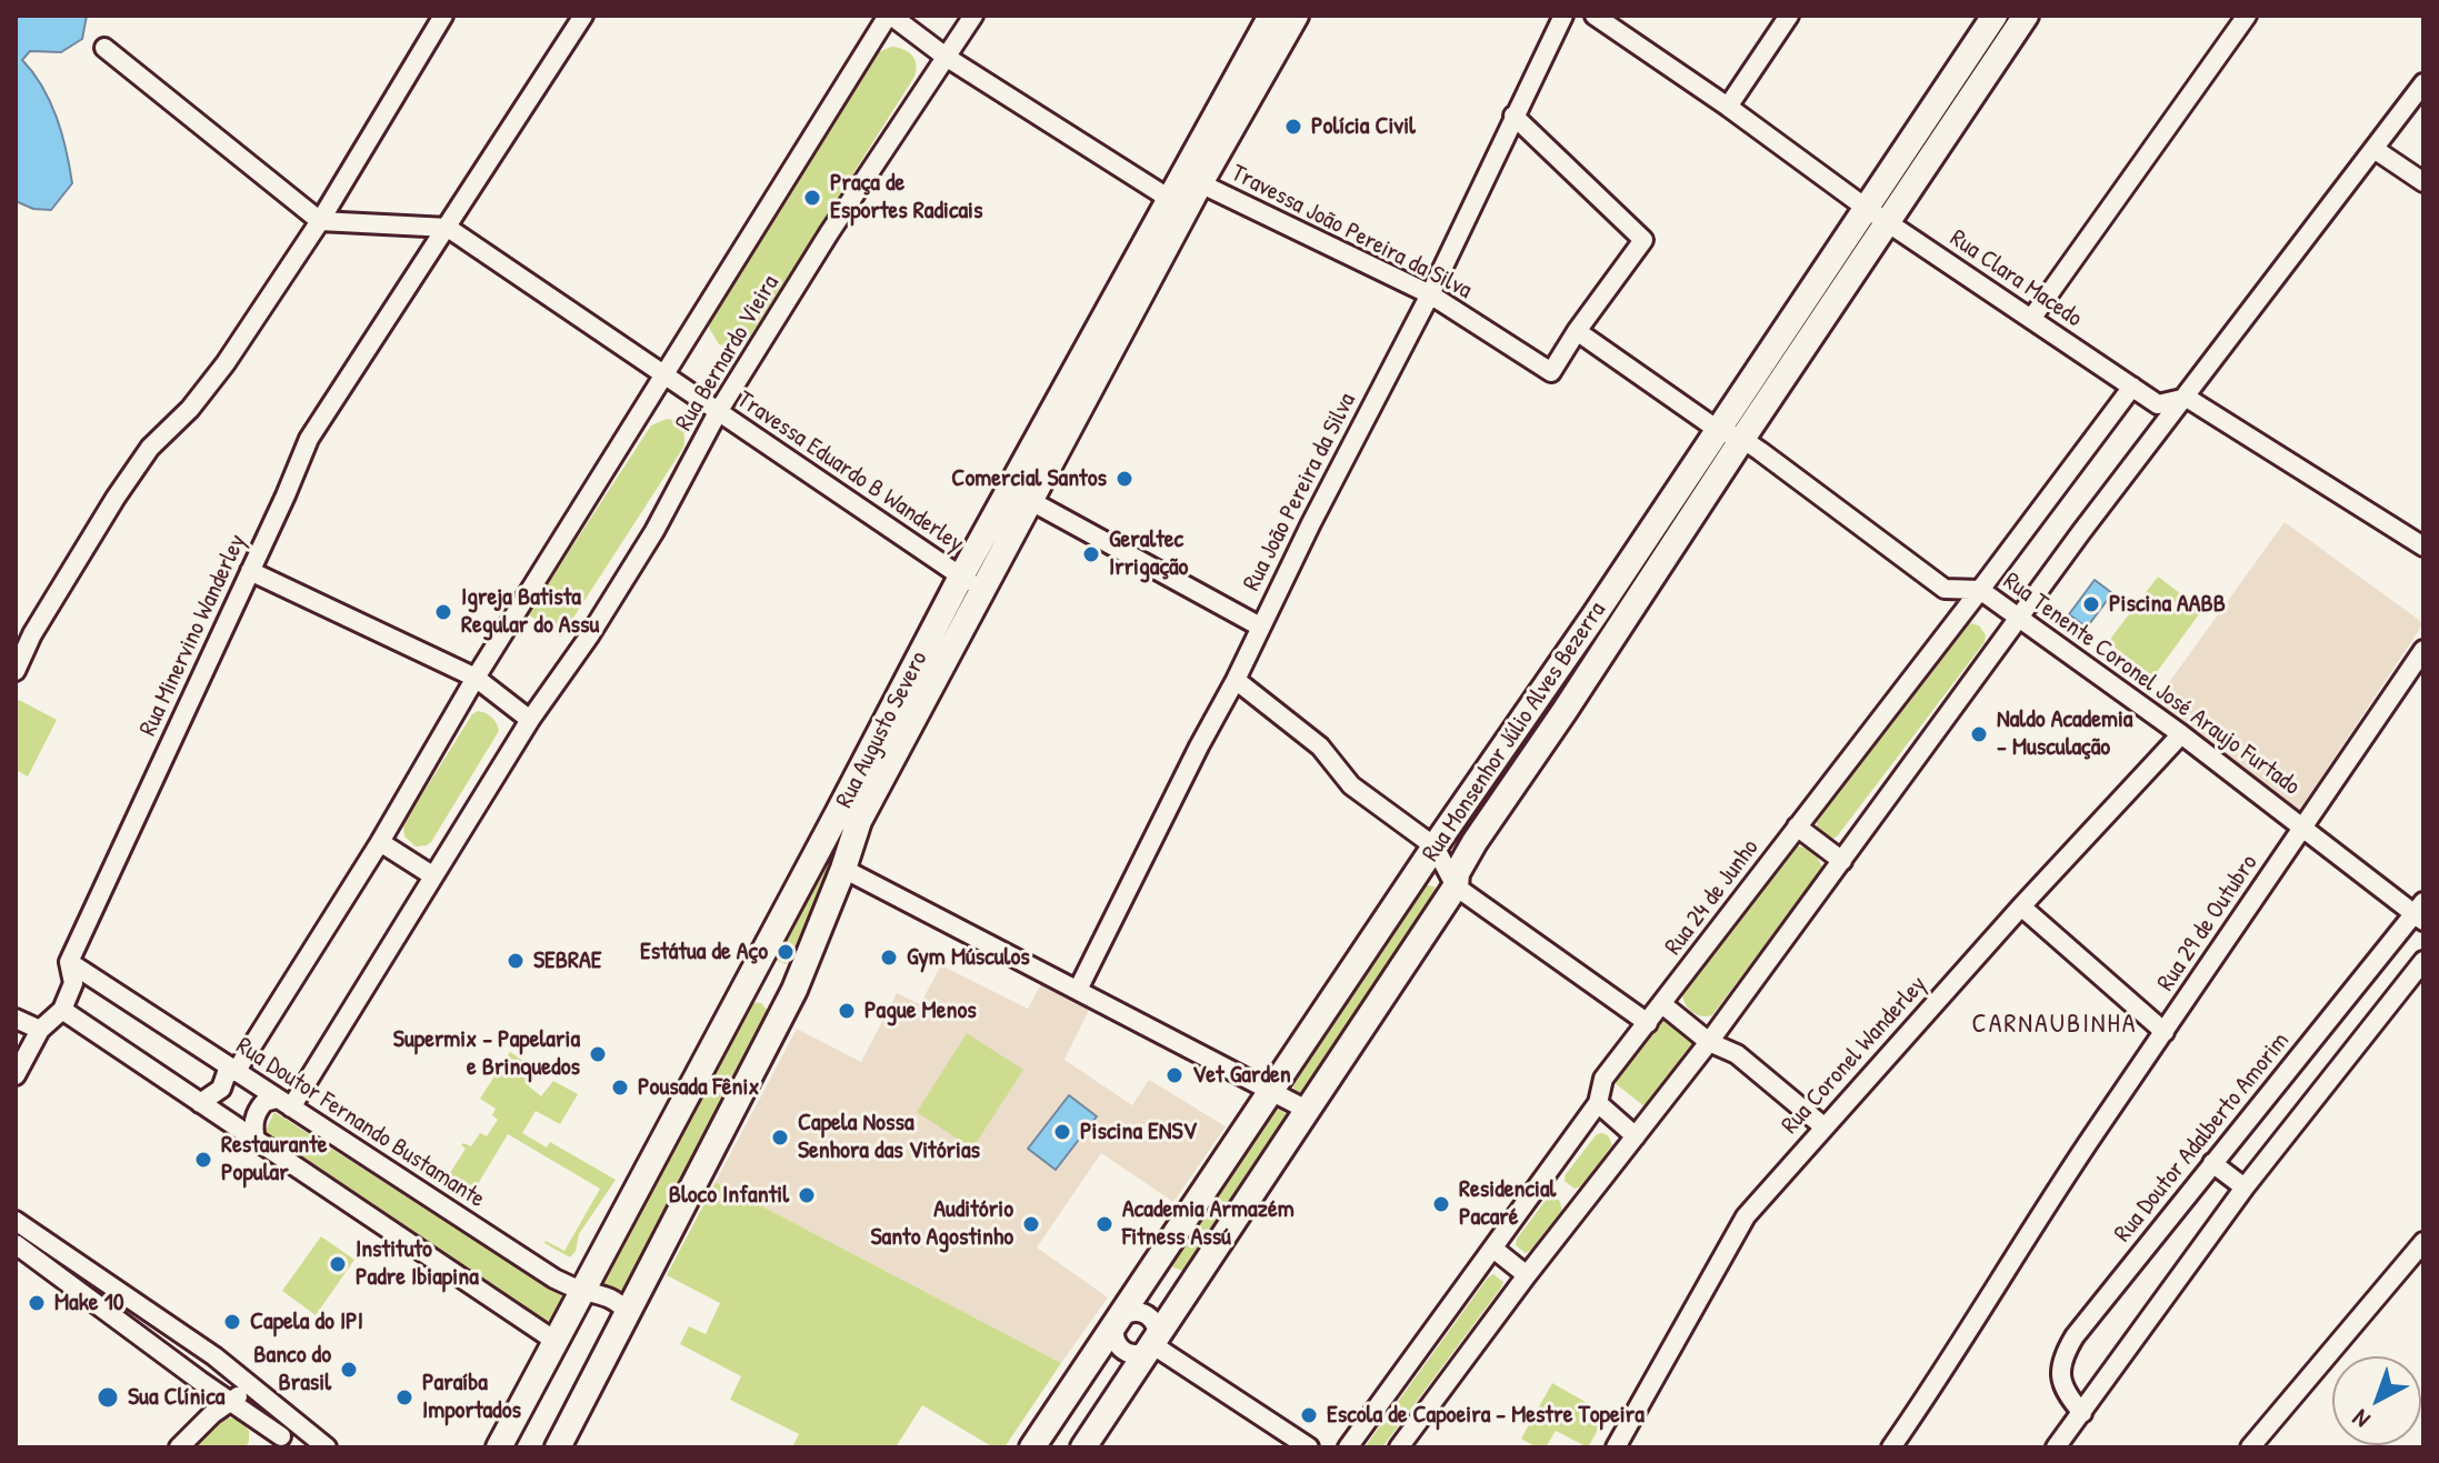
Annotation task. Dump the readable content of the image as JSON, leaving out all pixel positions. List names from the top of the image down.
{
  "streets": {
    "street": [
      "Travessa João Pereira da Silva",
      "Rua Clara Macedo",
      "Rua Bernardo Vieira",
      "Travessa Eduardo B Wanderley",
      "Rua João Pereira da Silva",
      "Rua Minervino Wanderley",
      "Rua Tenente Coronel José Araujo Furtado",
      "Rua Augusto Severo",
      "Rua Monsenhor Júlio Alves Bezerra",
      "Rua 24 de Junho",
      "Rua 29 de Outubro",
      "Rua Coronel Wanderley",
      "Rua Doutor Fernando Bustamante",
      "Rua Doutor Adalberto Amorim"
    ]
  },
  "crossings": [
    ["Travessa João Pereira da Silva", "Rua João Pereira da Silva"],
    ["Travessa João Pereira da Silva", "Rua Tenente Coronel José Araujo Furtado"],
    ["Travessa João Pereira da Silva", "Rua Augusto Severo"],
    ["Rua Clara Macedo", "Rua Monsenhor Júlio Alves Bezerra"],
    ["Rua Clara Macedo", "Rua 24 de Junho"],
    ["Rua Bernardo Vieira", "Travessa Eduardo B Wanderley"],
    ["Rua Bernardo Vieira", "Rua Doutor Fernando Bustamante"],
    ["Travessa Eduardo B Wanderley", "Rua Minervino Wanderley"],
    ["Travessa Eduardo B Wanderley", "Rua Augusto Severo"],
    ["Rua Minervino Wanderley", "Rua Doutor Fernando Bustamante"],
    ["Rua Tenente Coronel José Araujo Furtado", "Rua Monsenhor Júlio Alves Bezerra"],
    ["Rua Tenente Coronel José Araujo Furtado", "Rua 24 de Junho"],
    ["Rua Tenente Coronel José Araujo Furtado", "Rua 29 de Outubro"],
    ["Rua Tenente Coronel José Araujo Furtado", "Rua Coronel Wanderley"],
    ["Rua Tenente Coronel José Araujo Furtado", "Rua Doutor Adalberto Amorim"],
    ["Rua Augusto Severo", "Rua Doutor Fernando Bustamante"]
  ],
  "districts": ["CARNAUBINHA"],
  "places": [
    "Polícia Civil",
    "Praça de Esportes Radicais",
    "Comercial Santos",
    "Geraltec Irrigação",
    "Piscina AABB",
    "Igreja Batista Regular do Assu",
    "Naldo Academia - Musculação",
    "Estátua de Aço",
    "Gym Músculos",
    "SEBRAE",
    "Pague Menos",
    "Supermix - Papelaria e Brinquedos",
    "Vet Garden",
    "Pousada Fênix",
    "Piscina ENSV",
    "Capela Nossa Senhora das Vitórias",
    "Restaurante Popular",
    "Bloco Infantil",
    "Residencial Pacaré",
    "Auditório Santo Agostinho",
    "Academia Armazém Fitness Assú",
    "Instituto Padre Ibiapina",
    "Make 10",
    "Capela do IPI",
    "Banco do Brasil",
    "Sua Clínica",
    "Paraíba Importados",
    "Escola de Capoeira - Mestre Topeira"
  ],
  "north": "bottom left"
}
